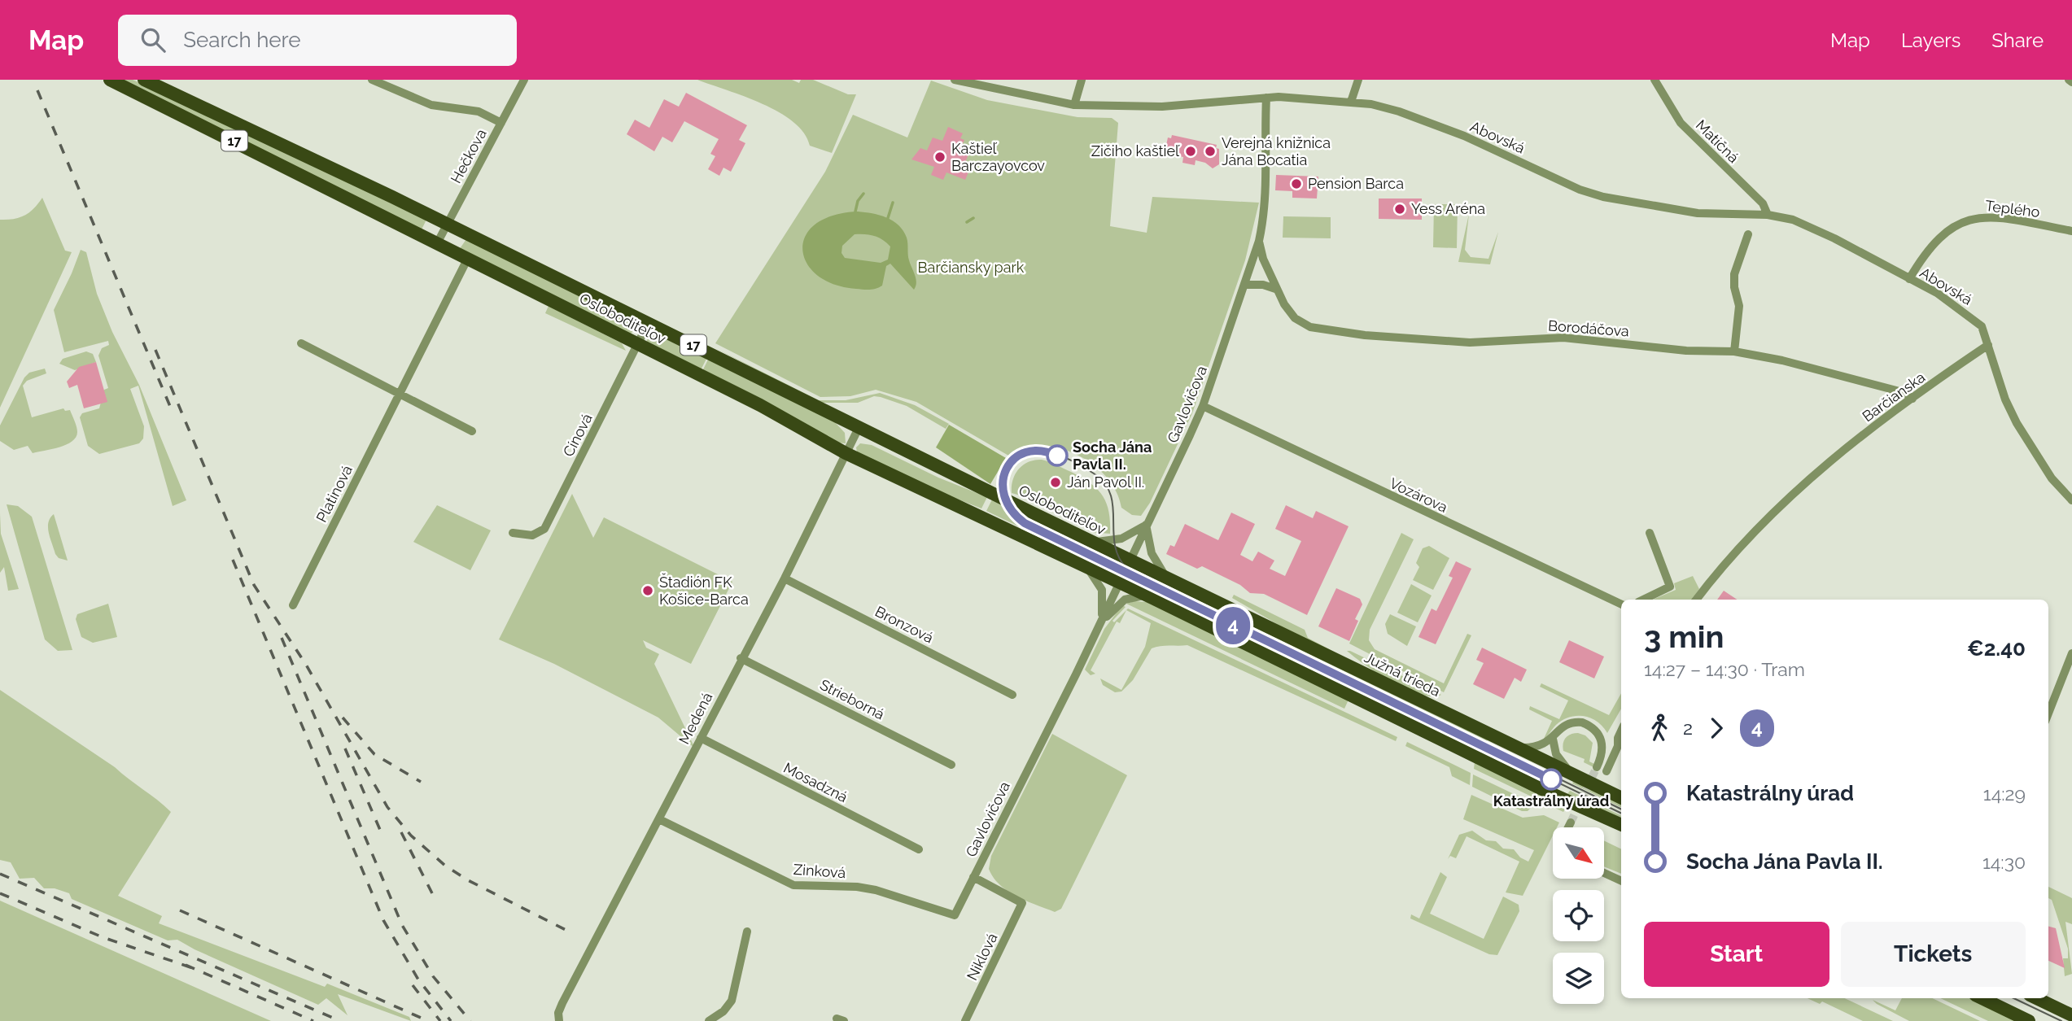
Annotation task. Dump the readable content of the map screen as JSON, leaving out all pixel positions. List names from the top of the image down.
{
  "streets": {
    "main road": ["17", "Osloboditeľov", "Južná trieda"],
    "street": [
      "Abovská",
      "Matičná",
      "Hečkova",
      "Teplého",
      "Borodáčova",
      "Barčianska",
      "Gavlovičova",
      "Cínová",
      "Platinová",
      "Vozárova",
      "Bronzová",
      "Strieborná",
      "Medená",
      "Mosadzná",
      "Zinková",
      "Niklová"
    ]
  },
  "crossings": [
    ["Abovská", "Matičná"],
    ["Abovská", "Teplého"],
    ["Abovská", "Barčianska"],
    ["Abovská", "Gavlovičova"],
    ["17", "Osloboditeľov"],
    ["Hečkova", "Osloboditeľov"],
    ["Osloboditeľov", "Gavlovičova"],
    ["Osloboditeľov", "Cínová"],
    ["Osloboditeľov", "Platinová"],
    ["Osloboditeľov", "Južná trieda"],
    ["Osloboditeľov", "Medená"],
    ["Borodáčova", "Barčianska"],
    ["Borodáčova", "Gavlovičova"],
    ["Gavlovičova", "Vozárova"],
    ["Gavlovičova", "Zinková"],
    ["Gavlovičova", "Niklová"],
    ["Bronzová", "Medená"],
    ["Strieborná", "Medená"],
    ["Medená", "Mosadzná"],
    ["Medená", "Zinková"]
  ],
  "parks": ["Barčiansky park"],
  "places": [
    "Zičiho kaštieľ",
    "Verejná knižnica Jána Bocatia",
    "Kaštieľ Barczayovcov",
    "Pension Barca",
    "Yess Aréna",
    "Socha Jána Pavla II.",
    "Ján Pavol II.",
    "Štadión FK Košice-Barca",
    "Katastrálny úrad"
  ],
  "lines": ["tram line 4"],
  "north": "bottom right",
  "page": {
    "header": "Map",
    "search": "Search here",
    "nav": ["Map", "Layers", "Share"],
    "on_map": "4",
    "heading": ["3 min", "14:27 – 14:30 · Tram", "€2.40"],
    "legs": ["2", "4"],
    "list": [
      {
        "name": "Katastrálny úrad",
        "value": "14:29"
      },
      {
        "name": "Socha Jána Pavla II.",
        "value": "14:30"
      }
    ],
    "buttons": ["Start", "Tickets"]
  }
}
